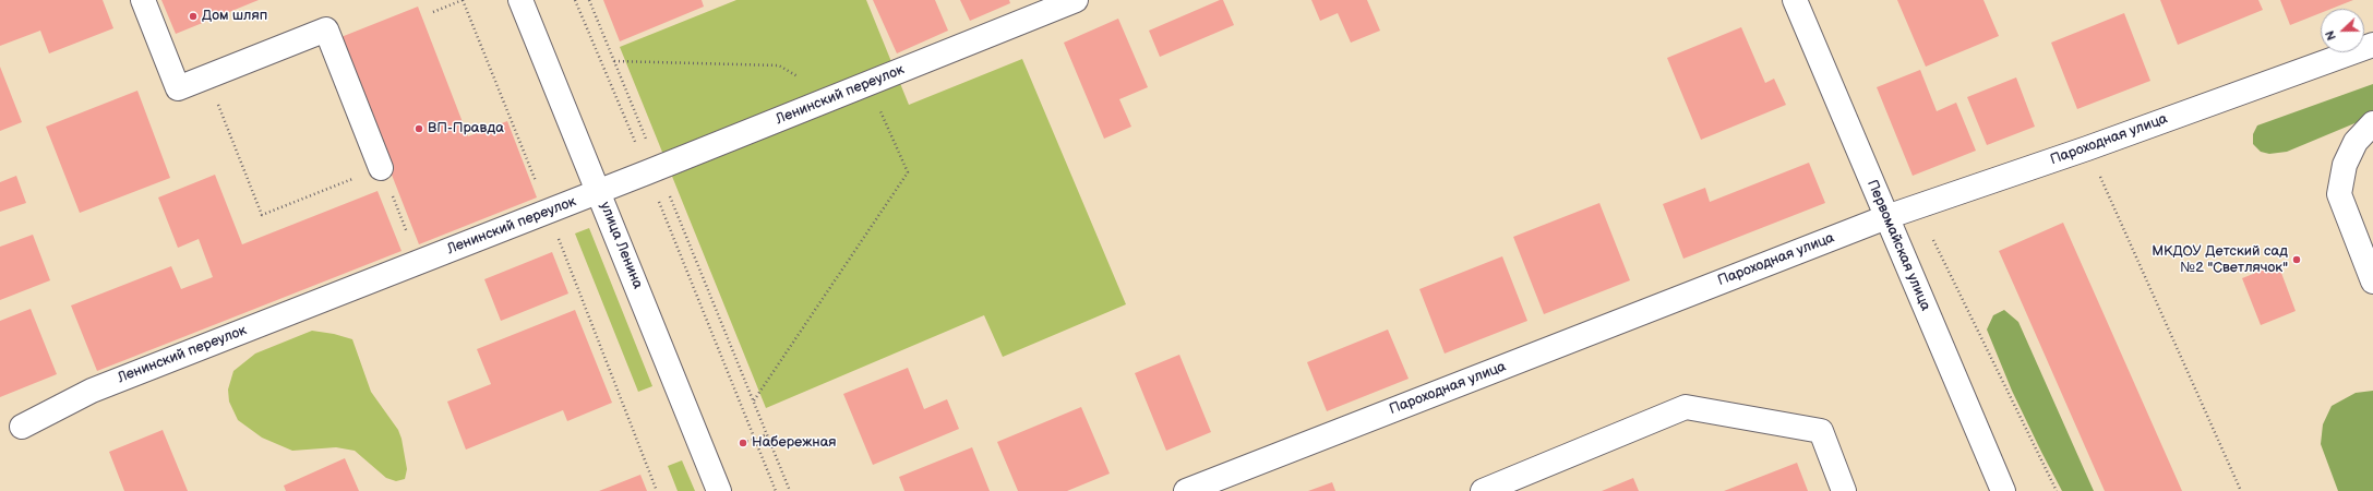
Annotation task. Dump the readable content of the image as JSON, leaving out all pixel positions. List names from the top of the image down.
{
  "streets": {
    "street": [
      "Ленинский переулок",
      "Пароходная улица",
      "улица Ленина",
      "Первомайская улица"
    ]
  },
  "crossings": [
    ["Ленинский переулок", "улица Ленина"],
    ["Пароходная улица", "Первомайская улица"]
  ],
  "places": [
    "Дом шляп",
    "ВП-Правда",
    "МКДОУ Детский сад №2 \"Светлячок\"",
    "Набережная"
  ],
  "north": "left"
}
